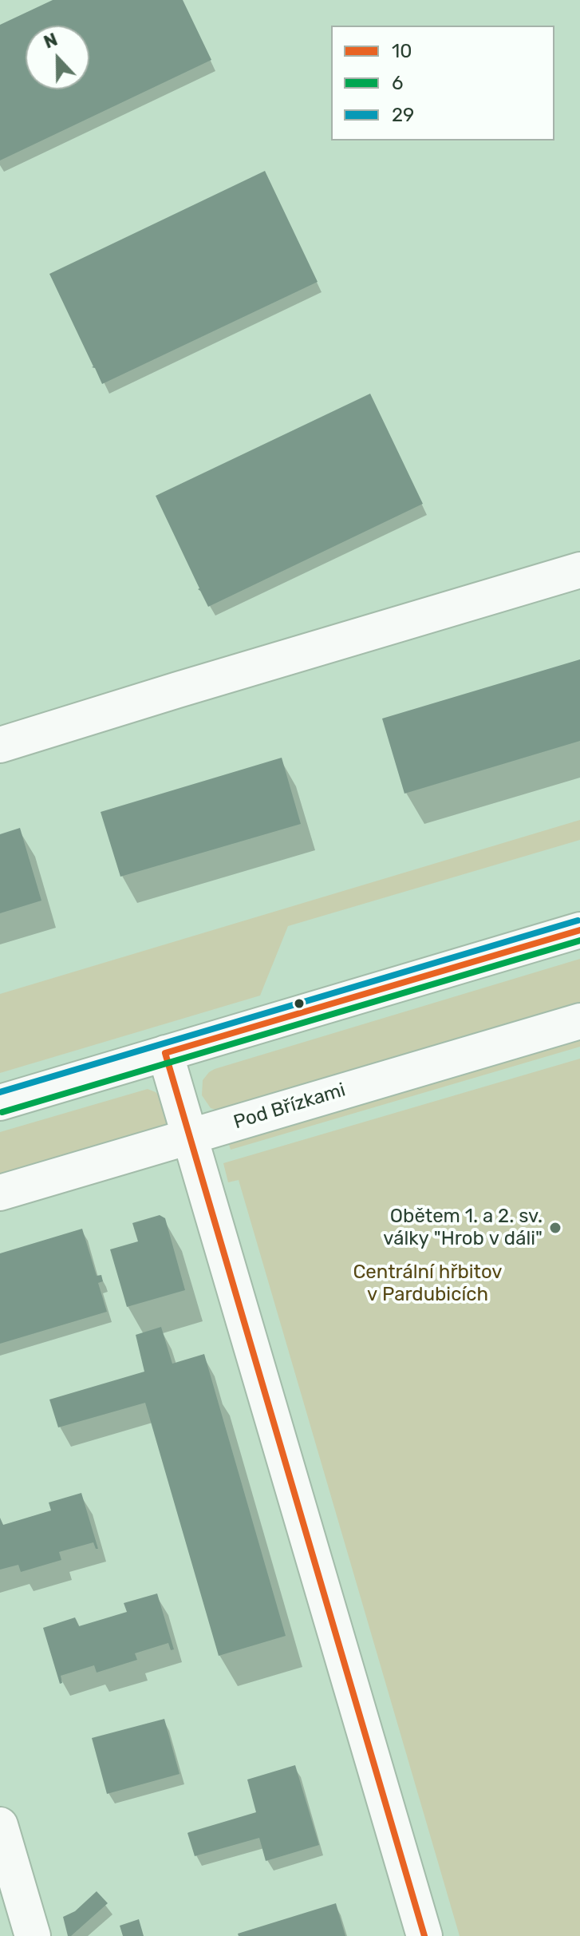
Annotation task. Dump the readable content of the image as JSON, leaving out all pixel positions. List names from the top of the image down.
{
  "streets": {
    "street": ["Pod Břízkami"]
  },
  "parks": ["Centrální hřbitov v Pardubicích"],
  "places": ["Obětem 1. a 2. sv. války \"Hrob v dáli\""],
  "lines": ["transit line 29", "transit line 10", "transit line 6"],
  "legend": ["10", "6", "29"],
  "north": "top"
}
